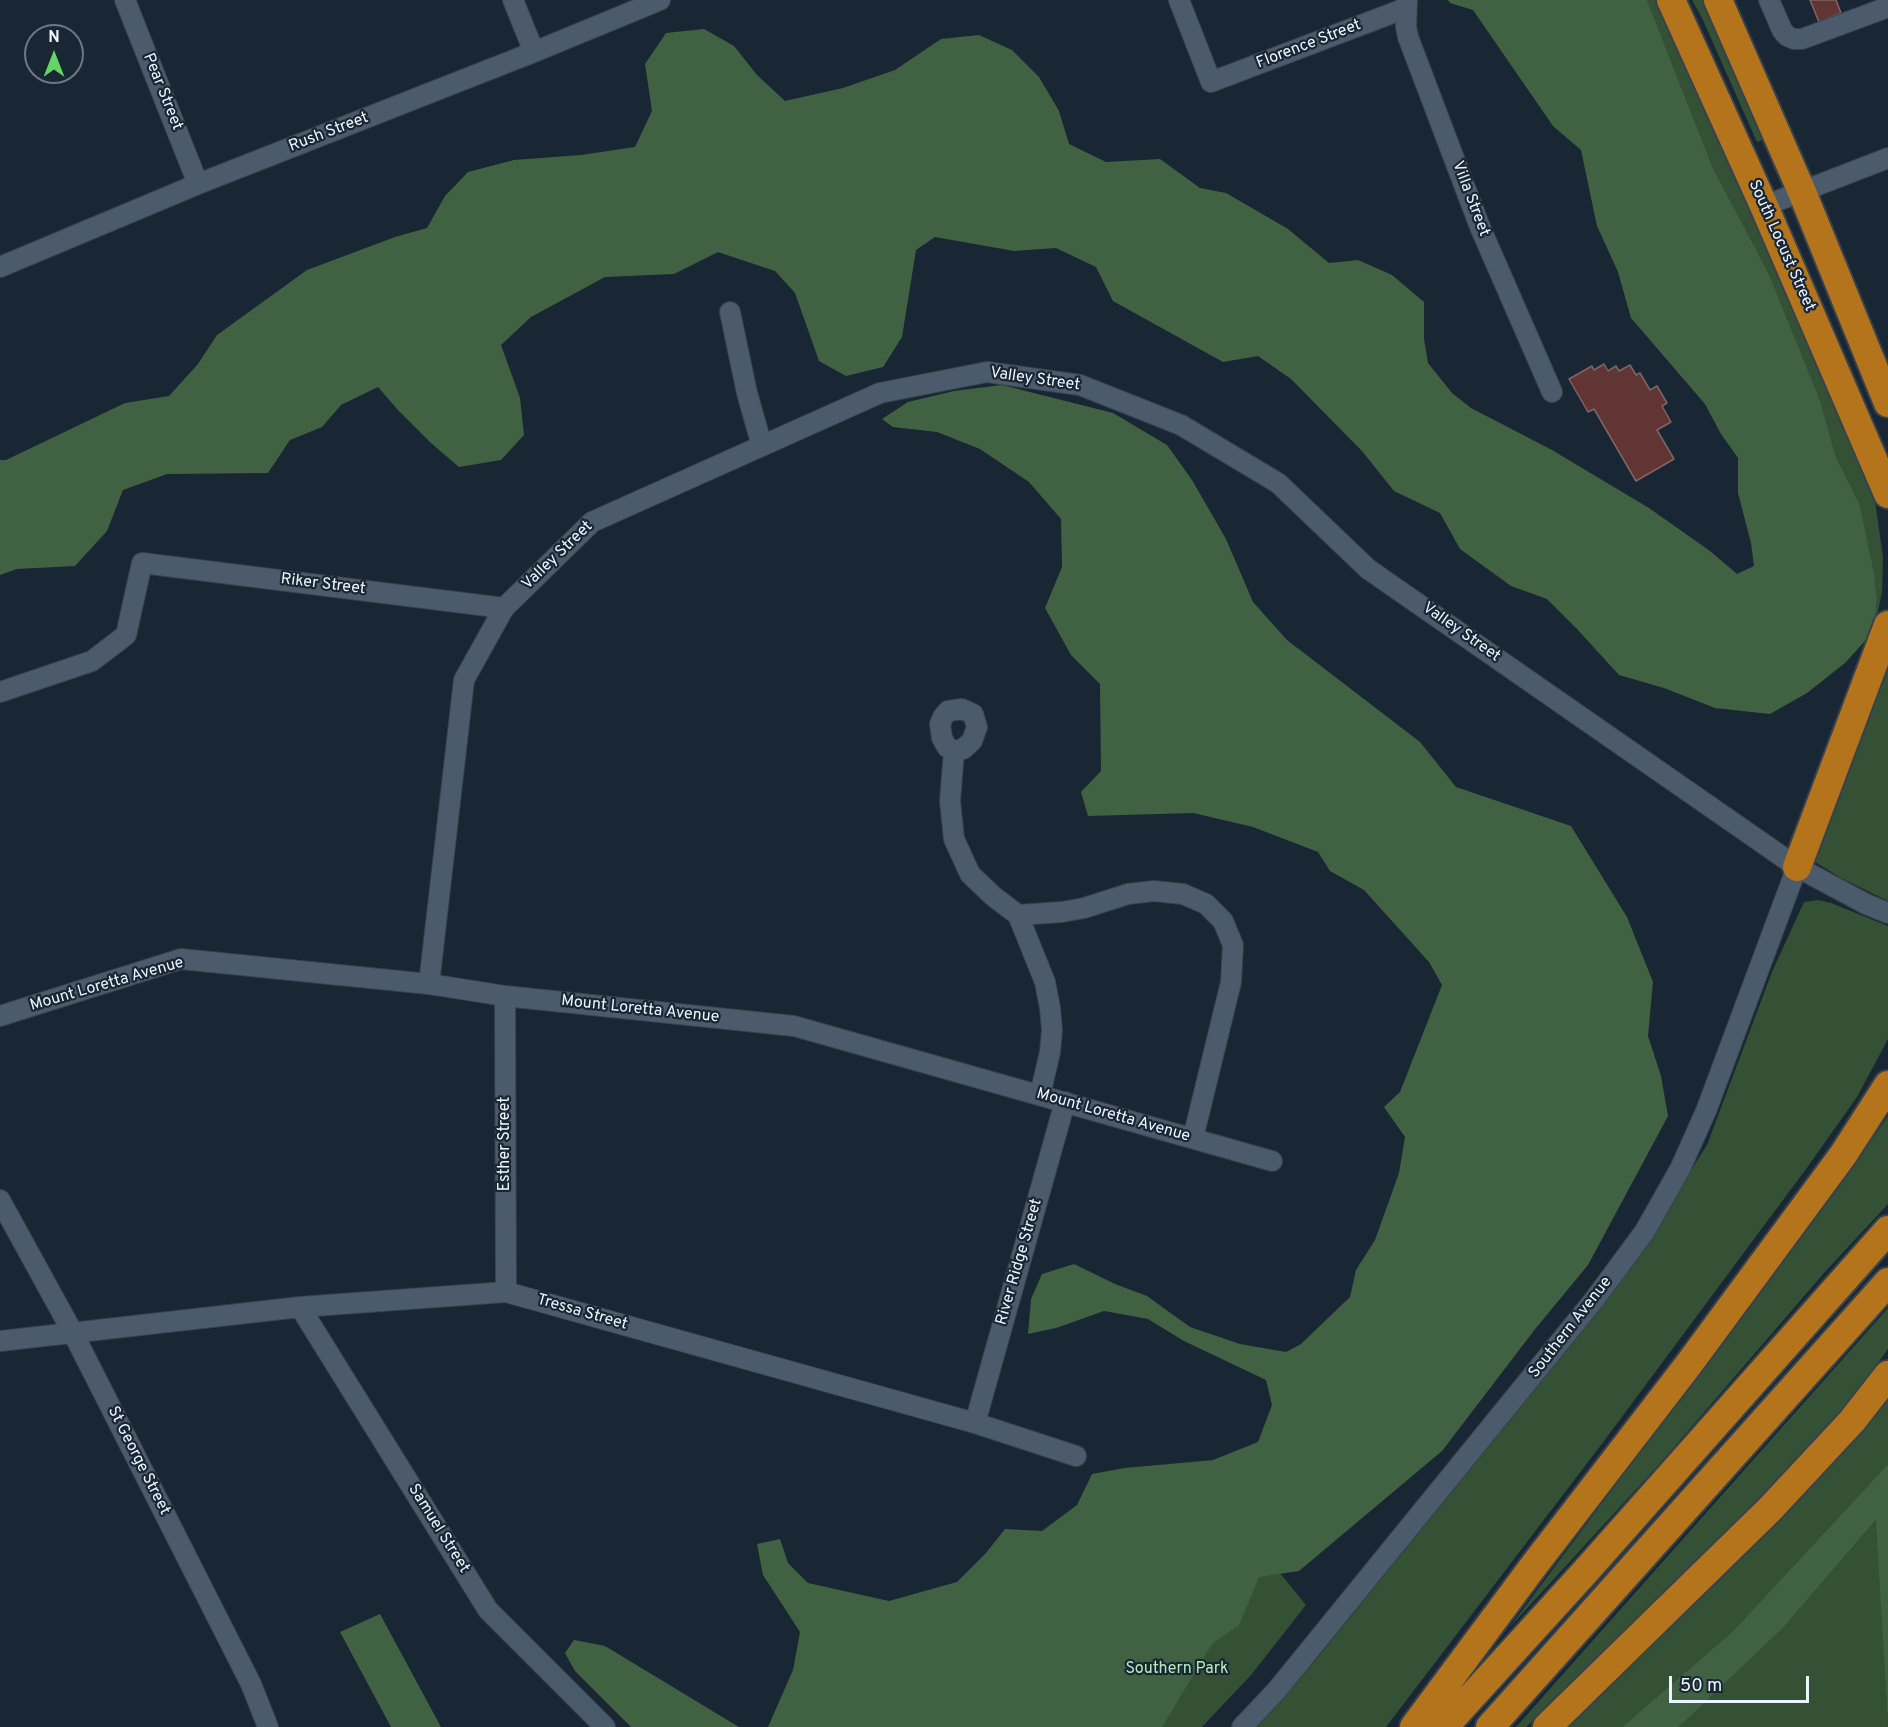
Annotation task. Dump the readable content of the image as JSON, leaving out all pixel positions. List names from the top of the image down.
{
  "streets": {
    "highway": ["South Locust Street"],
    "street": [
      "Florence Street",
      "Pear Street",
      "Rush Street",
      "Villa Street",
      "Valley Street",
      "Riker Street",
      "Mount Loretta Avenue",
      "Esther Street",
      "River Ridge Street",
      "Tressa Street",
      "Southern Avenue",
      "St George Street",
      "Samuel Street"
    ]
  },
  "crossings": [
    ["Florence Street", "Villa Street"],
    ["Pear Street", "Rush Street"],
    ["Valley Street", "Riker Street"],
    ["Valley Street", "Mount Loretta Avenue"],
    ["Valley Street", "Southern Avenue"],
    ["Mount Loretta Avenue", "Esther Street"],
    ["Mount Loretta Avenue", "River Ridge Street"],
    ["Esther Street", "Tressa Street"],
    ["River Ridge Street", "Tressa Street"],
    ["Tressa Street", "St George Street"],
    ["Tressa Street", "Samuel Street"]
  ],
  "parks": ["Southern Park"],
  "scale_bar": "50 m",
  "north": "top"
}
